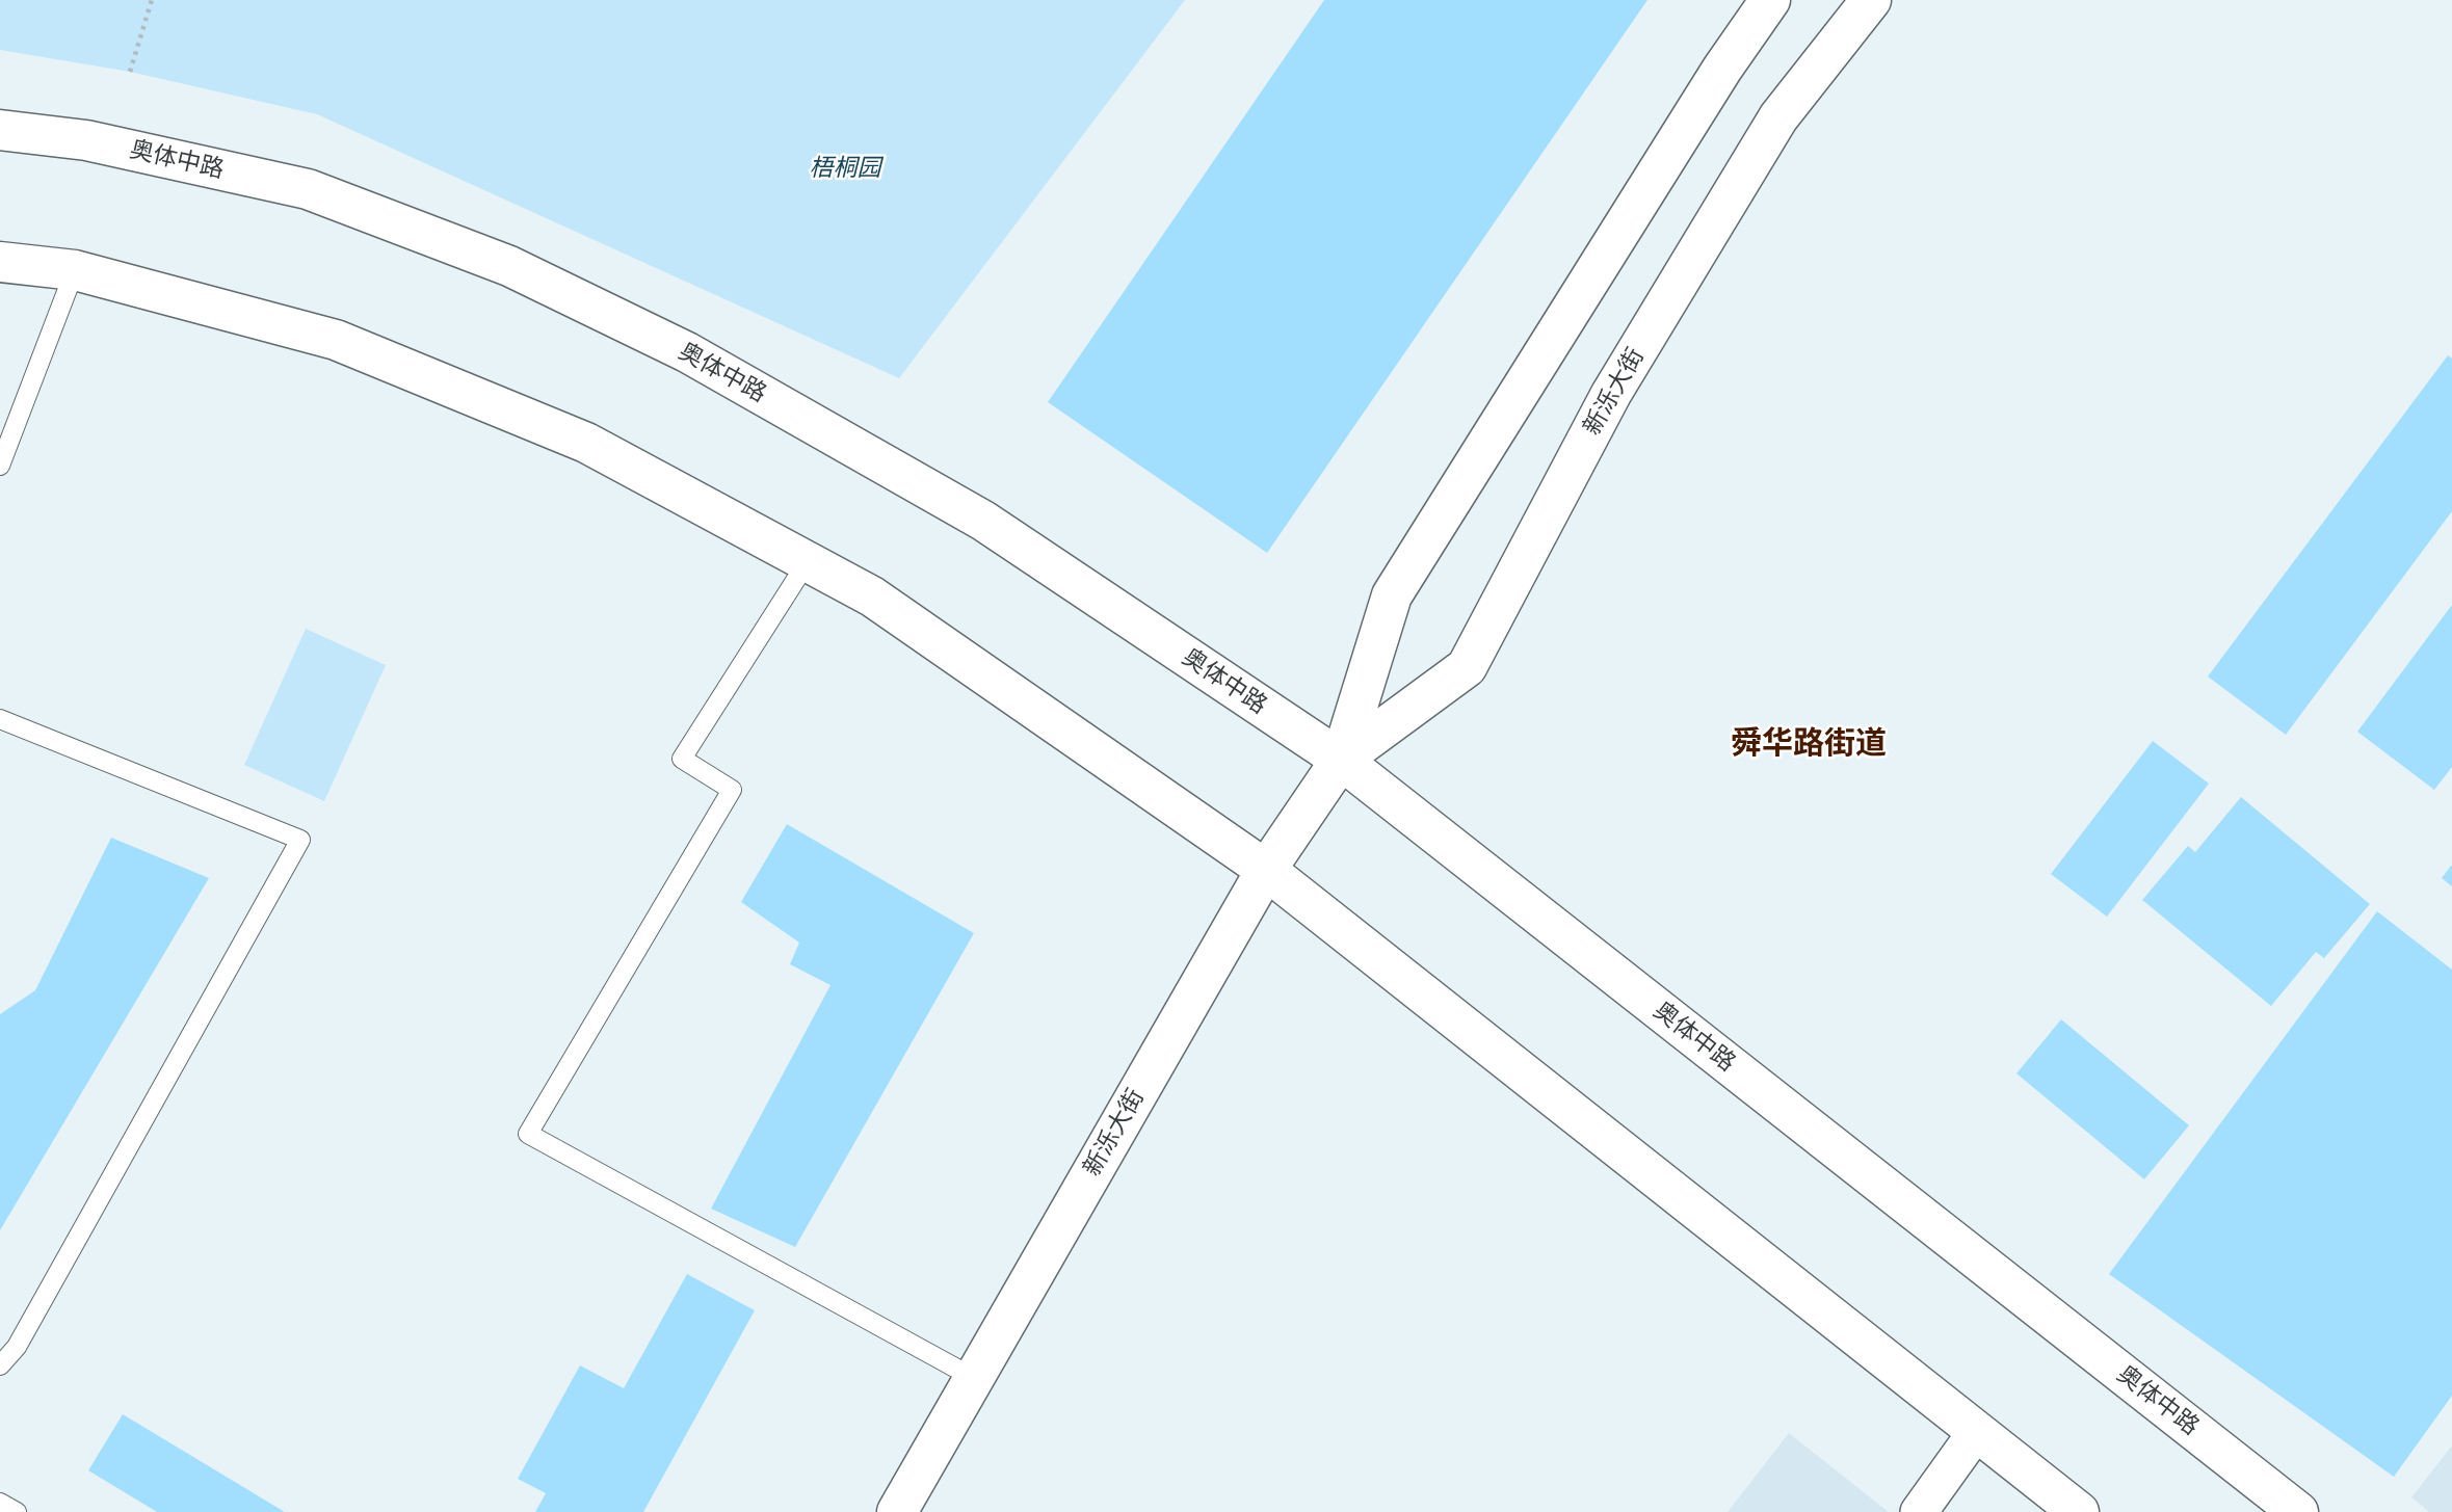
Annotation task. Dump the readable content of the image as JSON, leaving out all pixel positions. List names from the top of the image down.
{
  "streets": {
    "main road": ["奥体中路", "新泺大街"]
  },
  "crossings": [
    ["奥体中路", "新泺大街"]
  ],
  "districts": ["舜华路街道"],
  "parks": ["梧桐园"]
}
